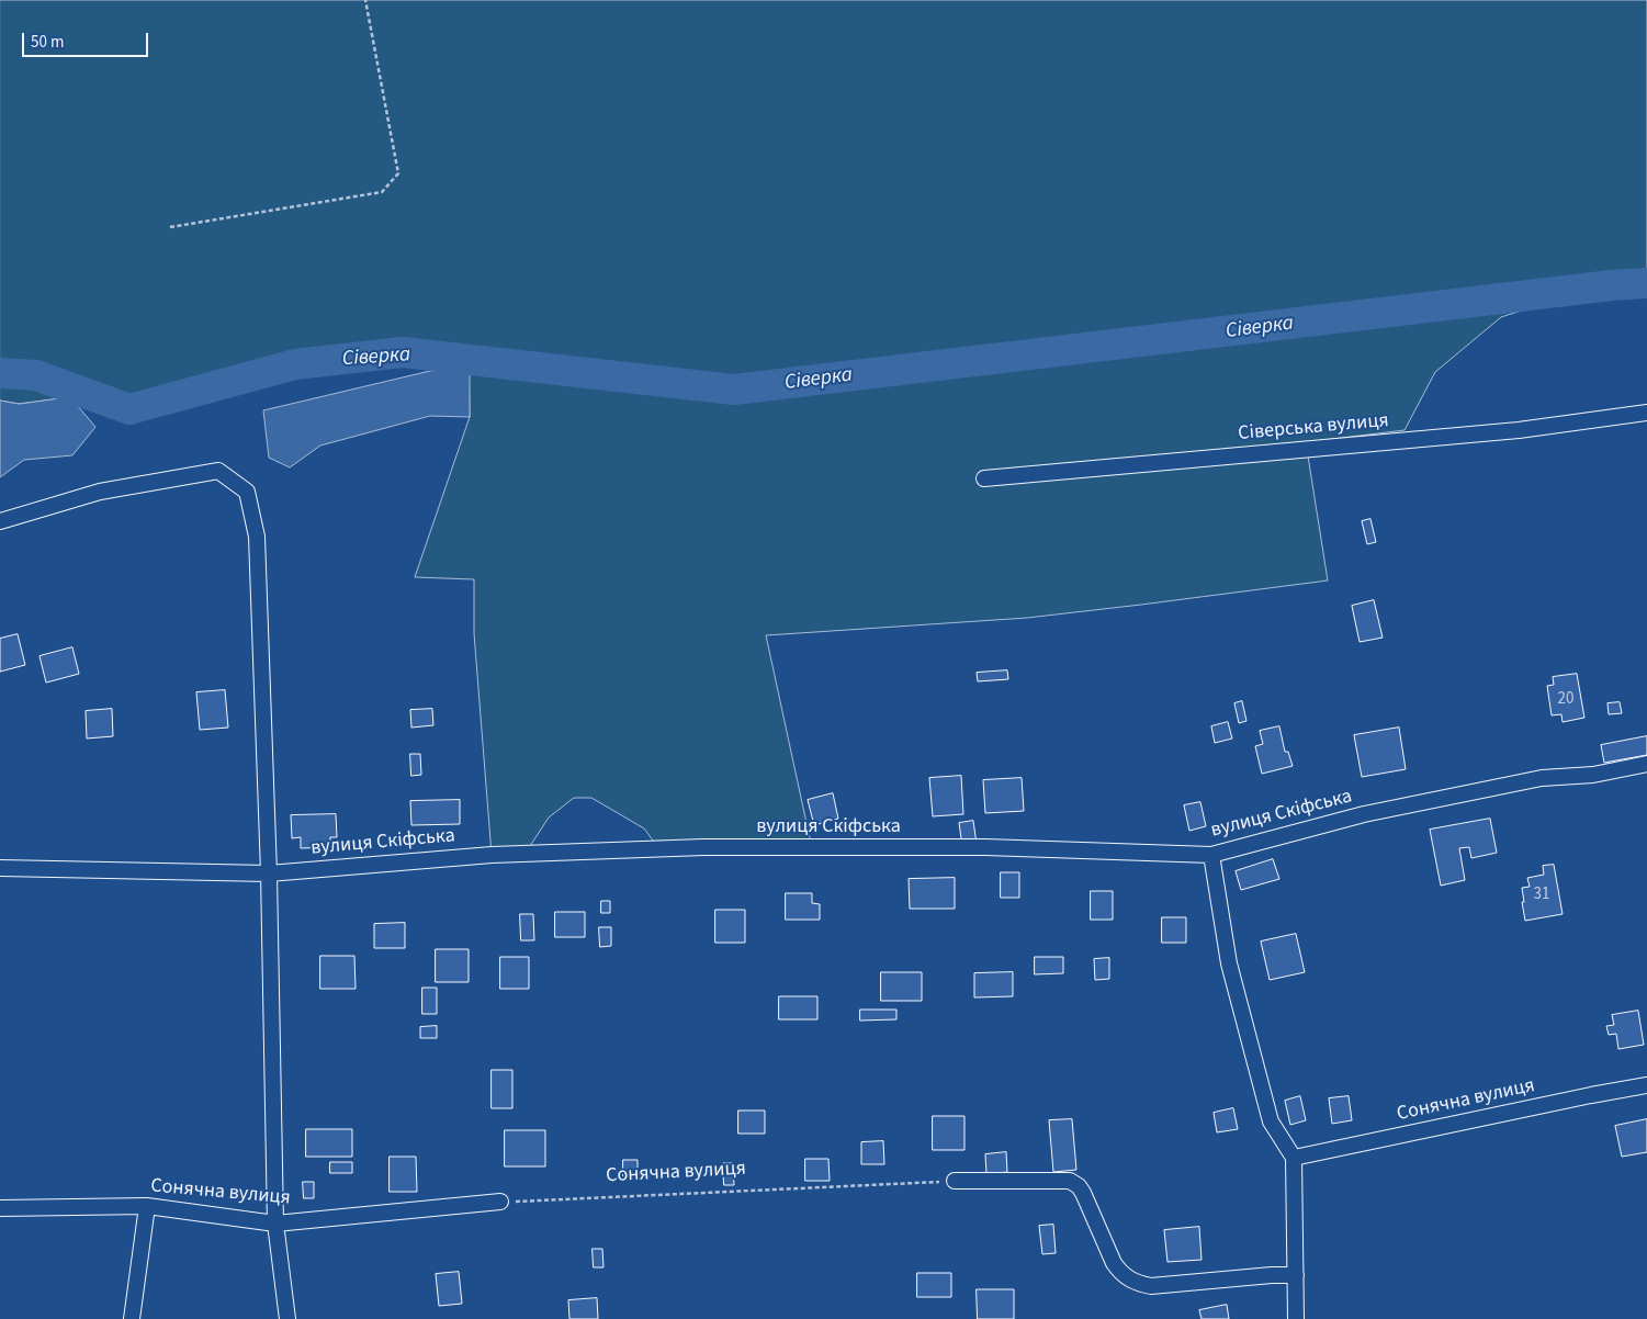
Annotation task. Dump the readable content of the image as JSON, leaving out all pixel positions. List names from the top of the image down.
{
  "streets": {
    "street": ["Сіверська вулиця", "вулиця Скіфська", "Сонячна вулиця"]
  },
  "water": ["Сіверка"],
  "house_numbers": ["20", "31"],
  "scale_bar": "50 m"
}
